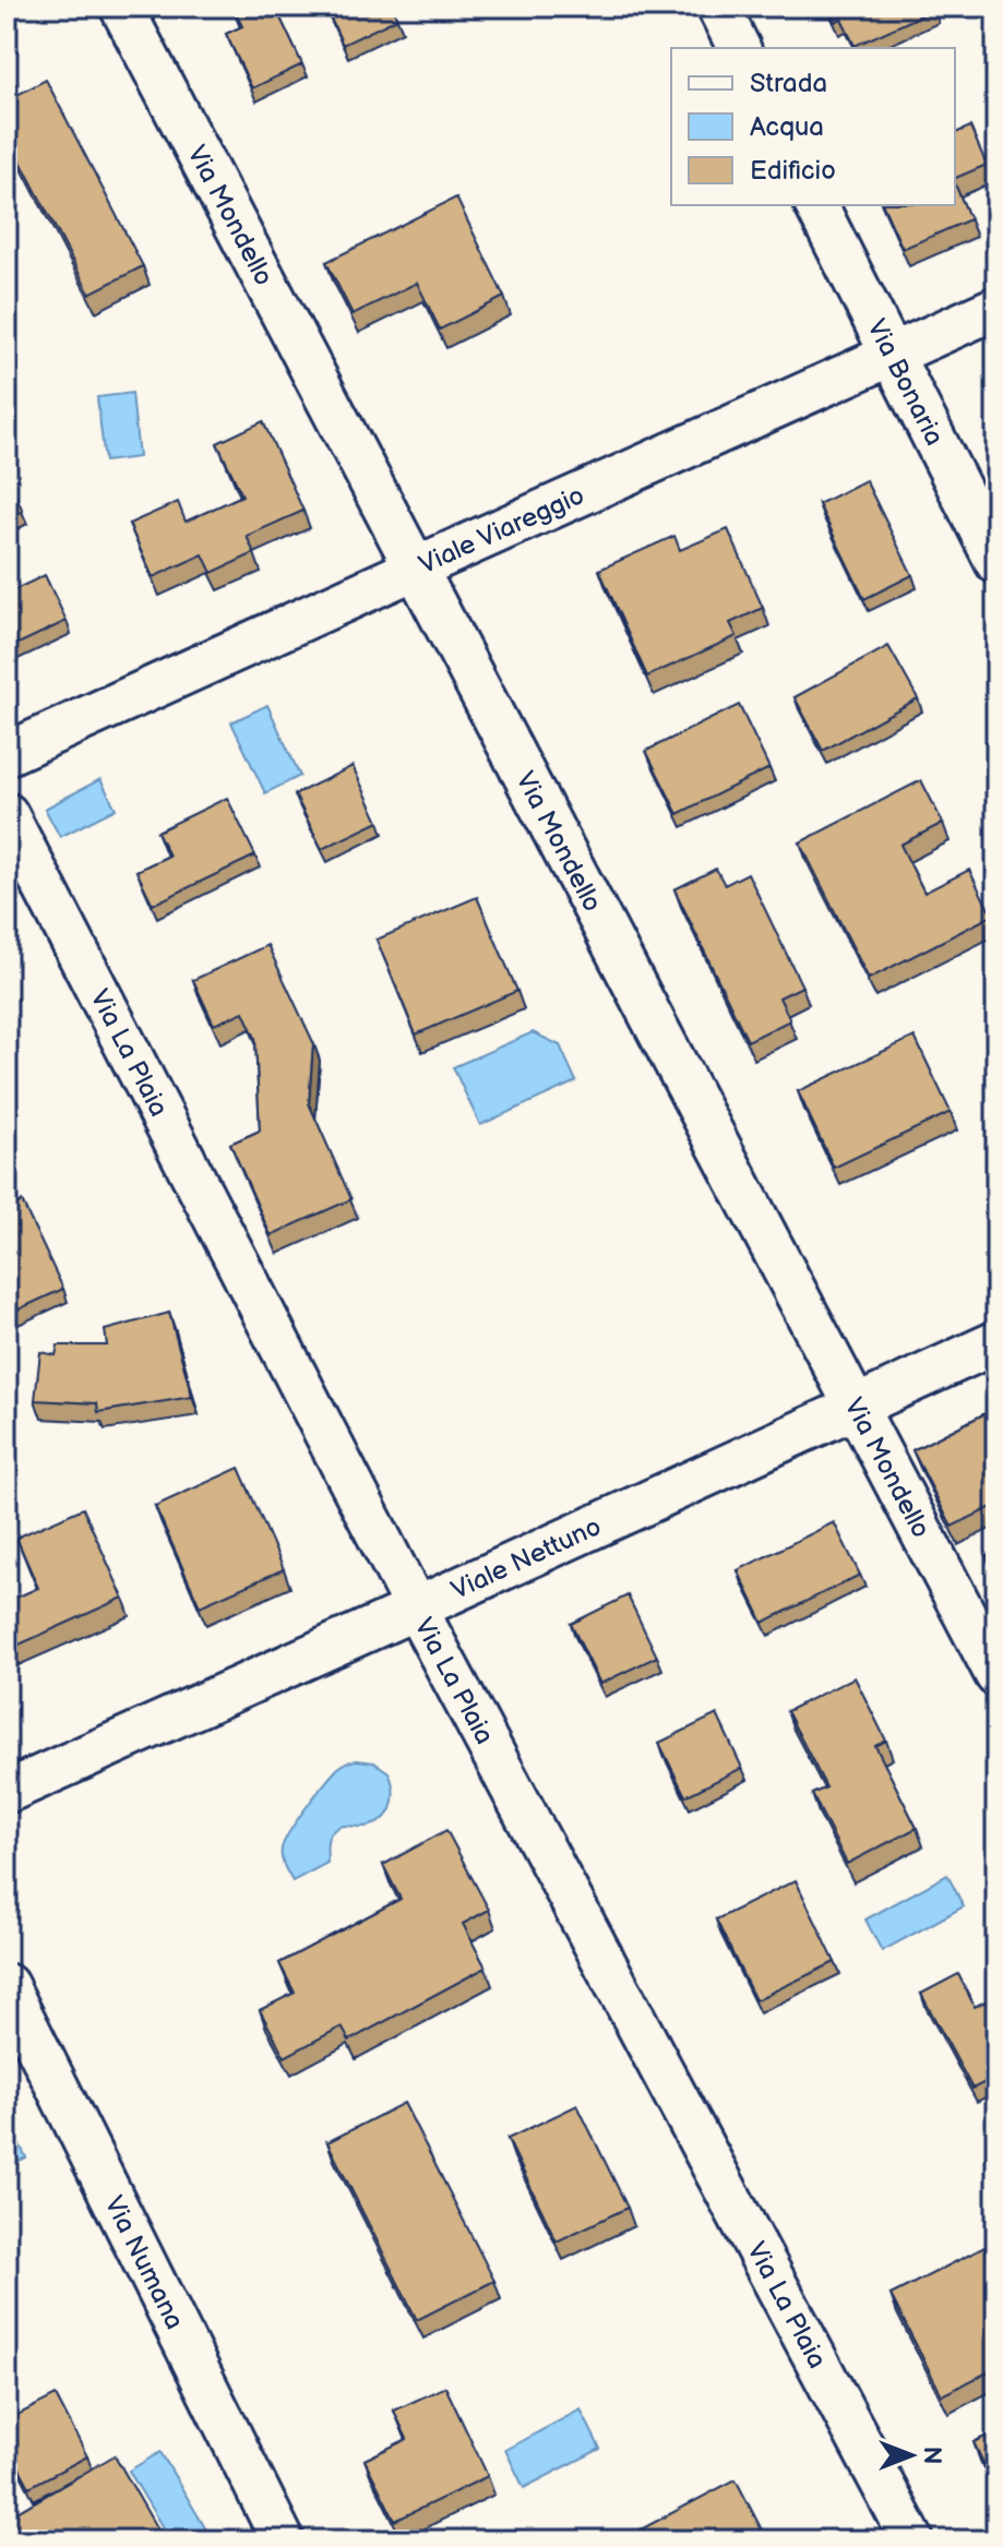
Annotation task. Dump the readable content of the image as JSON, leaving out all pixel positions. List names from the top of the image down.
{
  "streets": {
    "street": [
      "Via Mondello",
      "Via Bonaria",
      "Viale Viareggio",
      "Via La Plaia",
      "Viale Nettuno",
      "Via Numana"
    ]
  },
  "crossings": [
    ["Via Mondello", "Viale Viareggio"],
    ["Via Mondello", "Viale Nettuno"],
    ["Via Bonaria", "Viale Viareggio"],
    ["Via La Plaia", "Viale Nettuno"]
  ],
  "legend": ["Strada", "Acqua", "Edificio"],
  "north": "right"
}
